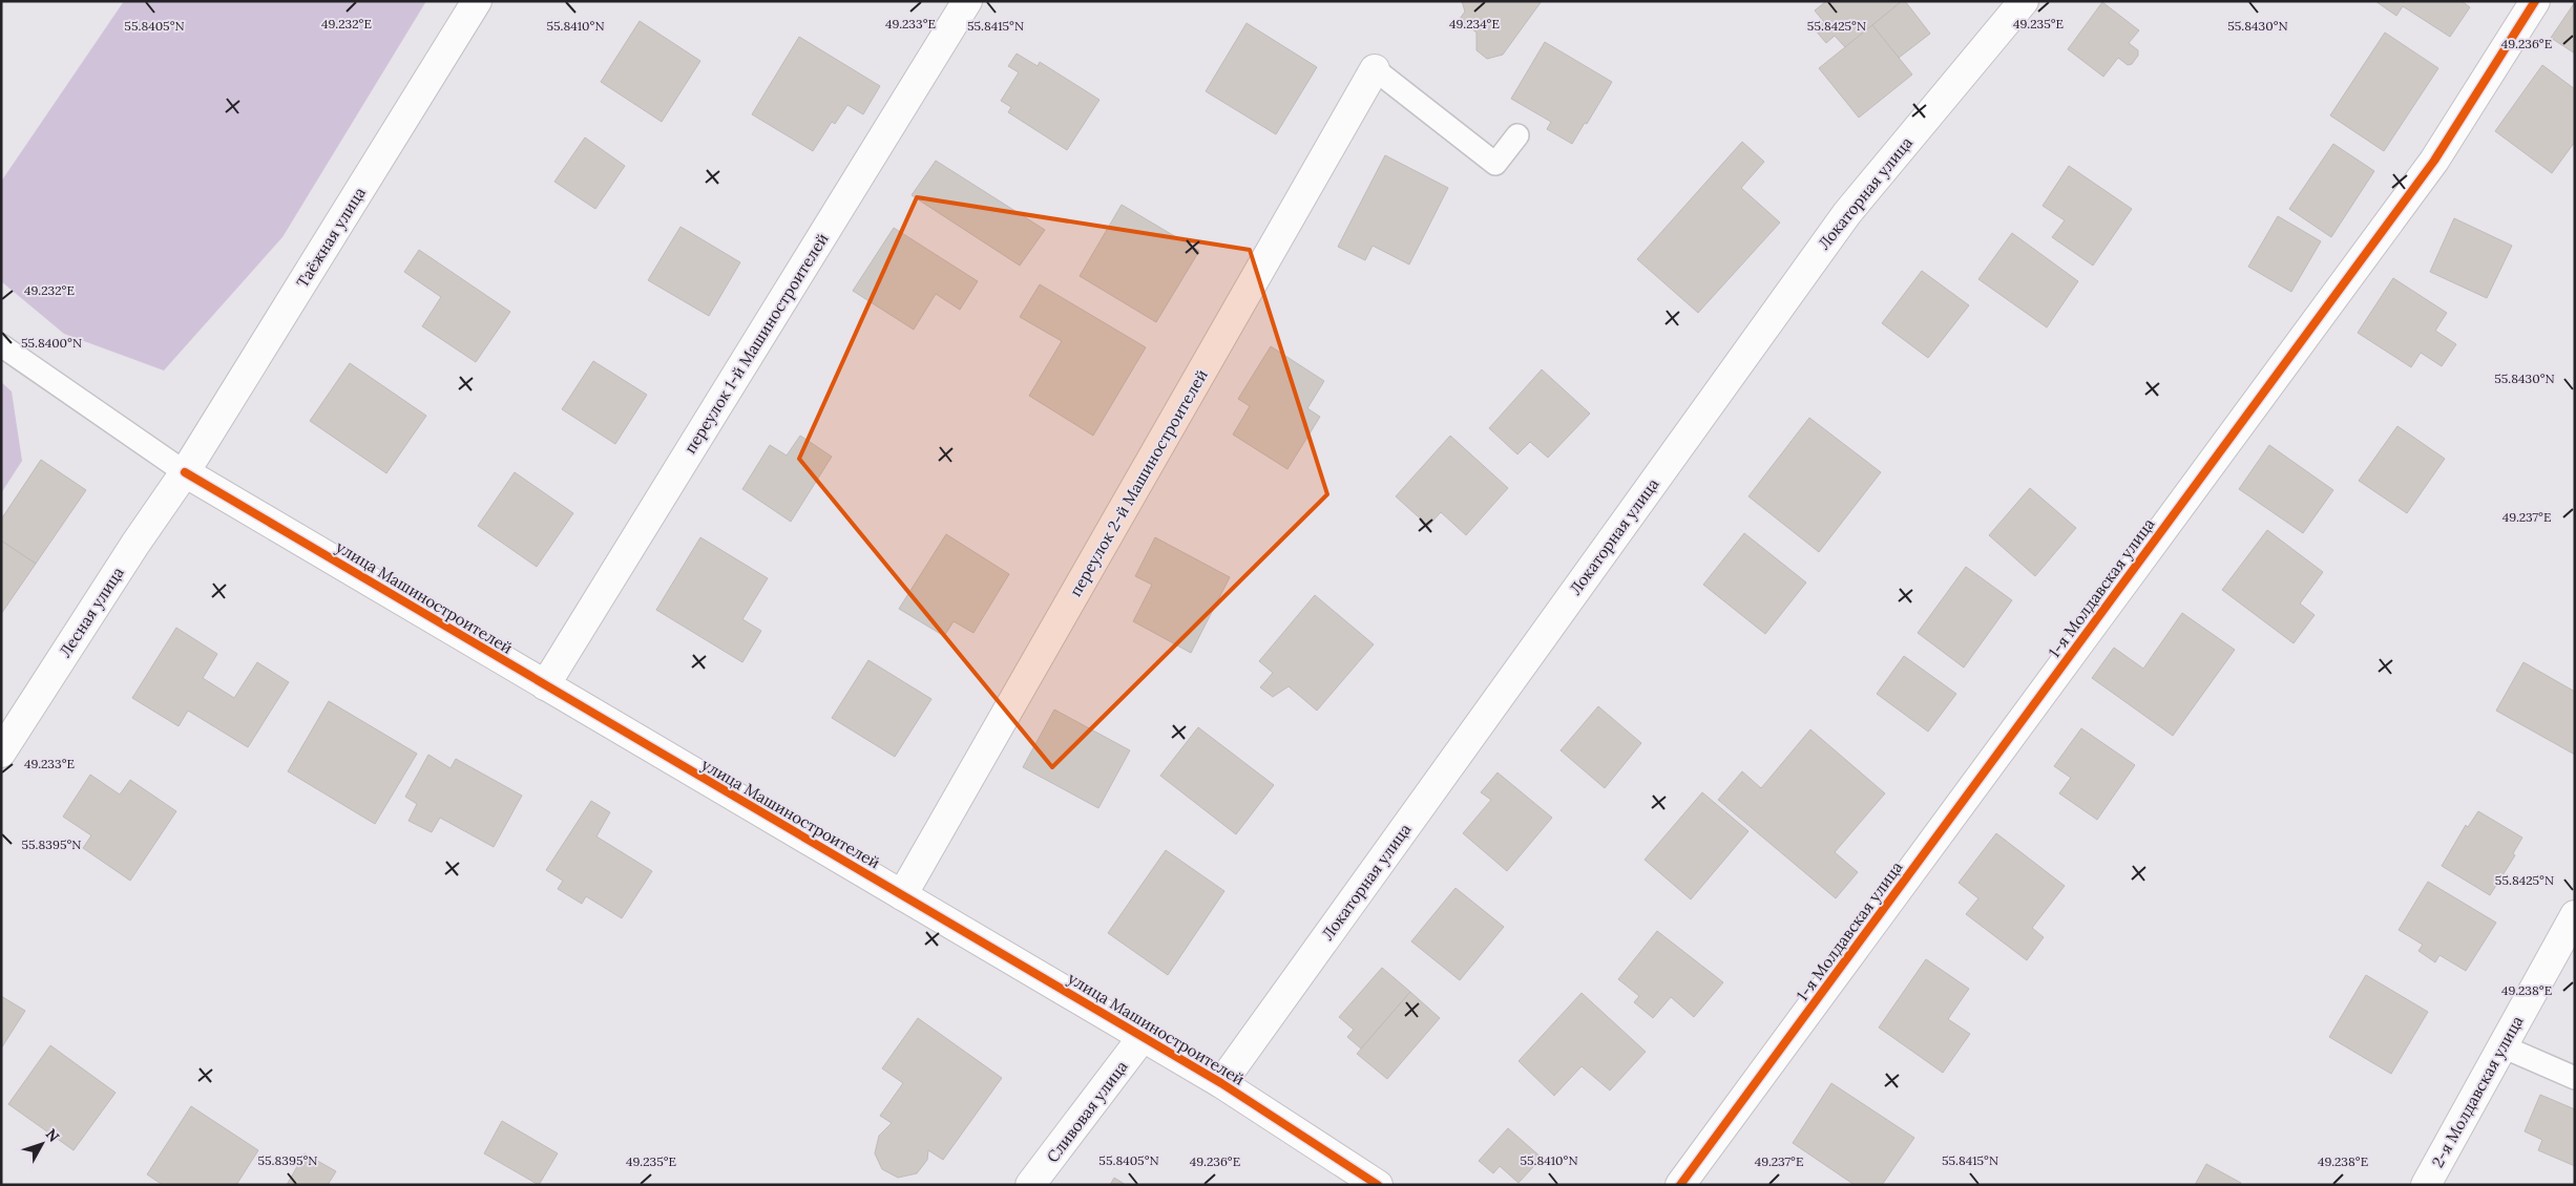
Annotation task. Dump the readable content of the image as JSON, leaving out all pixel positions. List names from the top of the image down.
{
  "streets": {
    "street": [
      "Локаторная улица",
      "Таёжная улица",
      "переулок 1-й Машиностроителей",
      "переулок 2-й Машиностроителей",
      "1-я Молдавская улица",
      "улица Машиностроителей",
      "Лесная улица",
      "2-я Молдавская улица",
      "Сливовая улица"
    ]
  },
  "crossings": [
    ["Локаторная улица", "улица Машиностроителей"],
    ["Таёжная улица", "улица Машиностроителей"],
    ["Таёжная улица", "Лесная улица"],
    ["переулок 1-й Машиностроителей", "улица Машиностроителей"],
    ["переулок 2-й Машиностроителей", "улица Машиностроителей"],
    ["улица Машиностроителей", "Лесная улица"],
    ["улица Машиностроителей", "Сливовая улица"]
  ],
  "north": "top right",
  "coordinates": [
    "49.232°E",
    "49.233°E",
    "49.234°E",
    "49.235°E",
    "55.8405°N",
    "55.8410°N",
    "55.8415°N",
    "55.8425°N",
    "55.8430°N",
    "49.236°E",
    "55.8400°N",
    "49.237°E",
    "55.8395°N",
    "49.238°E"
  ]
}
